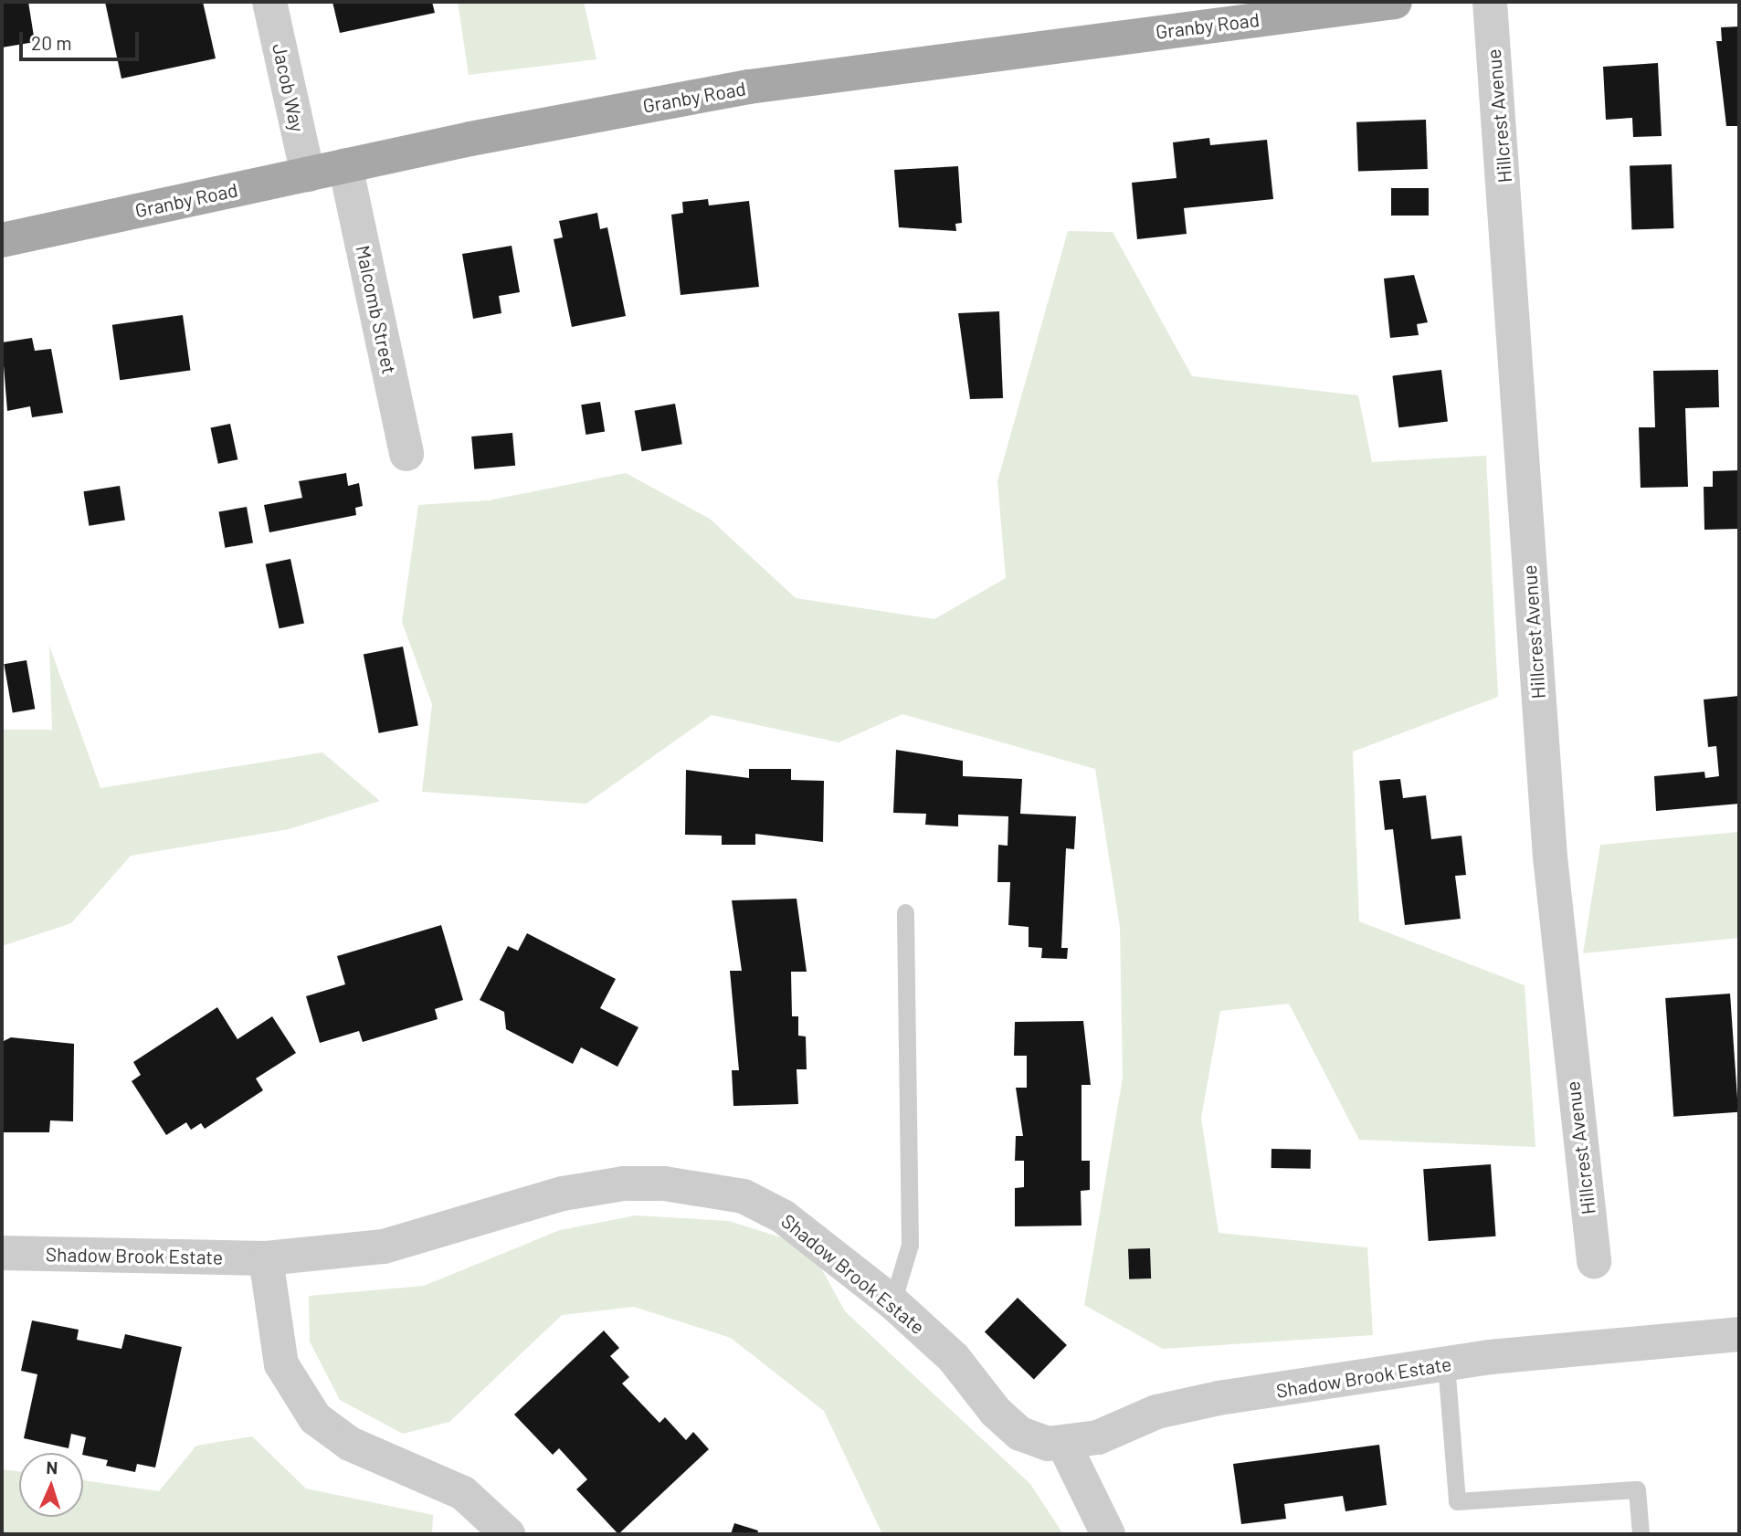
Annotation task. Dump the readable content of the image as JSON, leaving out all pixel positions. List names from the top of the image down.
{
  "streets": {
    "main road": ["Granby Road"],
    "street": [
      "Jacob Way",
      "Hillcrest Avenue",
      "Malcomb Street",
      "Shadow Brook Estate"
    ]
  },
  "crossings": [
    ["Granby Road", "Jacob Way"],
    ["Granby Road", "Malcomb Street"]
  ],
  "scale_bar": "20 m",
  "north": "top"
}
